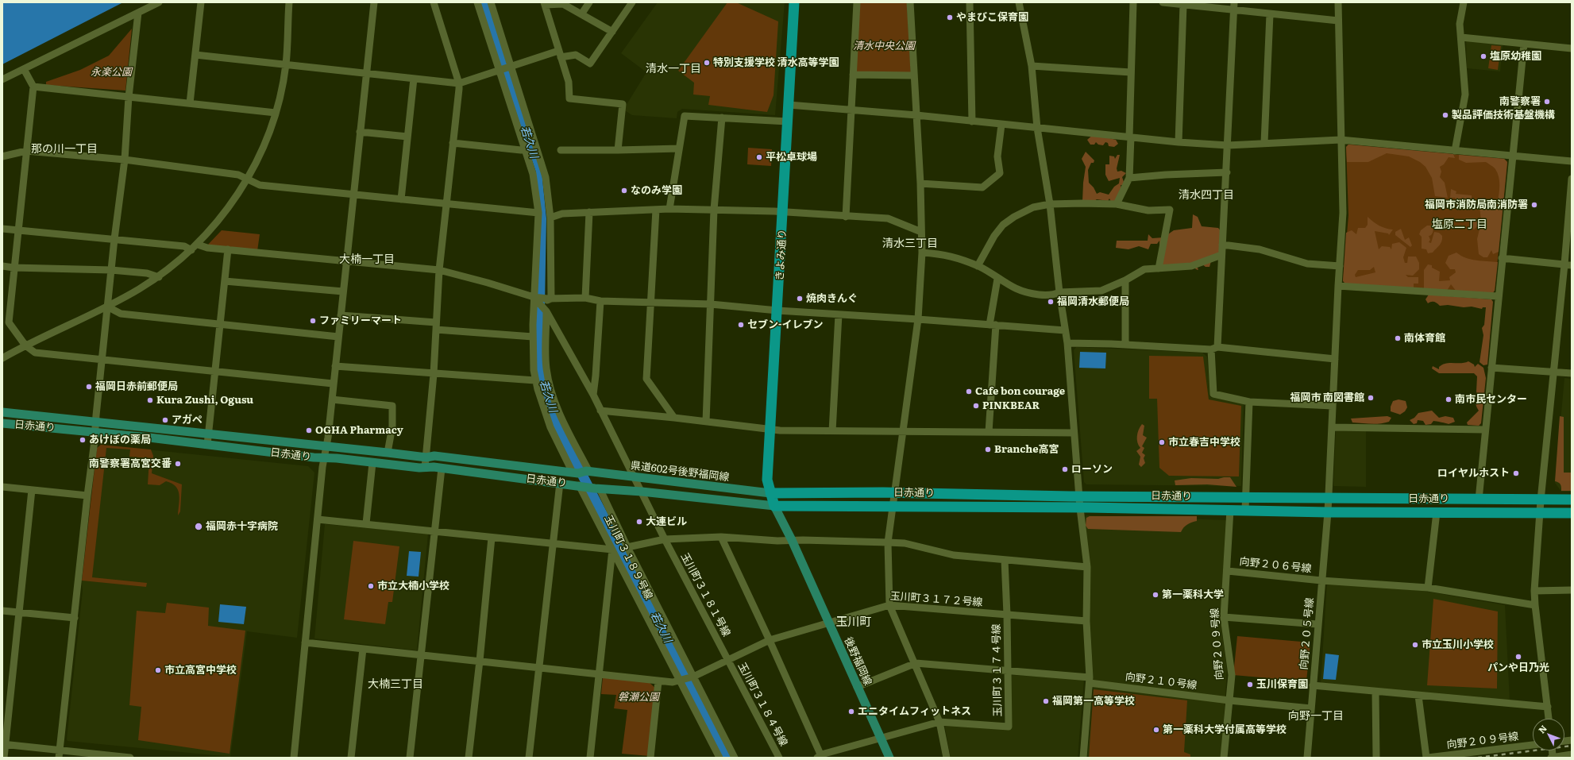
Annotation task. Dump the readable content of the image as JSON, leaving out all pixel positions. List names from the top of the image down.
{
  "streets": {
    "highway": ["きよみ通り", "日赤通り"],
    "main road": ["県道602号後野福岡線", "後野福岡線"],
    "street": [
      "玉川町３１８９号線",
      "向野２０６号線",
      "玉川町３１８１号線",
      "玉川町３１７２号線",
      "向野２０５号線",
      "向野２０９号線",
      "玉川町３１７４号線",
      "向野２１０号線",
      "玉川町３１８４号線"
    ]
  },
  "crossings": [
    ["きよみ通り", "日赤通り"],
    ["きよみ通り", "県道602号後野福岡線"],
    ["きよみ通り", "後野福岡線"],
    ["日赤通り", "県道602号後野福岡線"],
    ["日赤通り", "玉川町３１８９号線"],
    ["日赤通り", "向野２０５号線"],
    ["日赤通り", "向野２０９号線"],
    ["日赤通り", "後野福岡線"],
    ["県道602号後野福岡線", "玉川町３１８１号線"],
    ["玉川町３１８９号線", "玉川町３１７２号線"],
    ["向野２０６号線", "向野２０５号線"],
    ["向野２０６号線", "向野２０９号線"],
    ["玉川町３１８１号線", "玉川町３１７２号線"],
    ["玉川町３１８１号線", "玉川町３１８４号線"],
    ["玉川町３１７２号線", "後野福岡線"],
    ["玉川町３１７２号線", "玉川町３１７４号線"],
    ["玉川町３１７２号線", "玉川町３１８４号線"],
    ["向野２０５号線", "向野２１０号線"],
    ["向野２０９号線", "向野２１０号線"],
    ["後野福岡線", "玉川町３１７４号線"],
    ["玉川町３１７４号線", "向野２１０号線"]
  ],
  "districts": [
    "清水一丁目",
    "那の川一丁目",
    "清水四丁目",
    "塩原二丁目",
    "清水三丁目",
    "大楠一丁目",
    "玉川町",
    "大楠三丁目",
    "向野一丁目"
  ],
  "water": ["若久川"],
  "parks": ["清水中央公園", "永楽公園", "磐瀬公園"],
  "places": [
    "やまびこ保育園",
    "塩原幼稚園",
    "特別支援学校 清水高等学園",
    "南警察署",
    "製品評価技術基盤機構",
    "平松卓球場",
    "なのみ学園",
    "福岡市消防局南消防署",
    "焼肉きんぐ",
    "福岡清水郵便局",
    "ファミリーマート",
    "セブン-イレブン",
    "南体育館",
    "福岡日赤前郵便局",
    "Cafe bon courage",
    "福岡市 南図書館",
    "南市民センター",
    "Kura Zushi, Ogusu",
    "PINKBEAR",
    "アガペ",
    "OGHA Pharmacy",
    "あけぼの薬局",
    "市立春吉中学校",
    "Branche高宮",
    "南警察署高宮交番",
    "ローソン",
    "ロイヤルホスト",
    "大連ビル",
    "福岡赤十字病院",
    "市立大楠小学校",
    "第一薬科大学",
    "市立玉川小学校",
    "パンや日乃光",
    "市立高宮中学校",
    "玉川保育園",
    "福岡第一高等学校",
    "エニタイムフィットネス",
    "第一薬科大学付属高等学校"
  ],
  "north": "top left"
}
